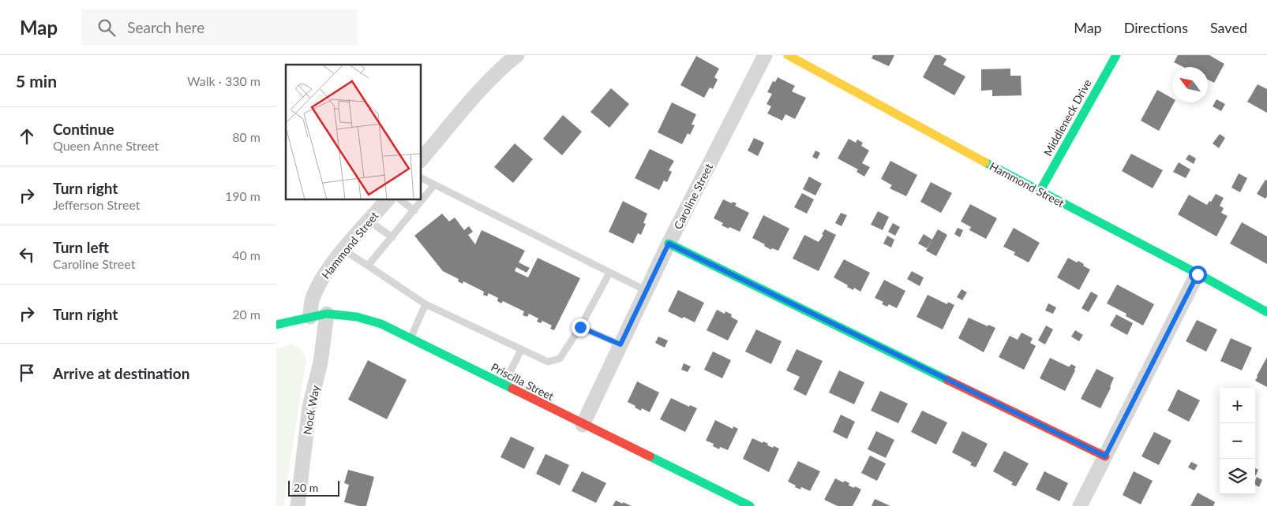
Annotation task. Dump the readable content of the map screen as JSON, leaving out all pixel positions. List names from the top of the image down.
{
  "streets": {
    "street": [
      "Middleneck Drive",
      "Hammond Street",
      "Caroline Street",
      "Priscilla Street",
      "Nock Way"
    ]
  },
  "crossings": [
    ["Middleneck Drive", "Hammond Street"],
    ["Hammond Street", "Priscilla Street"],
    ["Caroline Street", "Priscilla Street"],
    ["Priscilla Street", "Nock Way"]
  ],
  "scale_bar": "20 m",
  "north": "top left",
  "page": {
    "header": "Map",
    "search": "Search here",
    "nav": ["Map", "Directions", "Saved"],
    "heading": ["5 min", "Walk · 330 m"],
    "list": [
      ["Continue", "Queen Anne Street", "80 m"],
      ["Turn right", "Jefferson Street", "190 m"],
      ["Turn left", "Caroline Street", "40 m"],
      ["Turn right", "20 m"],
      "Arrive at destination"
    ],
    "map_buttons": ["+", "−"],
    "scale": "20 m"
  }
}
